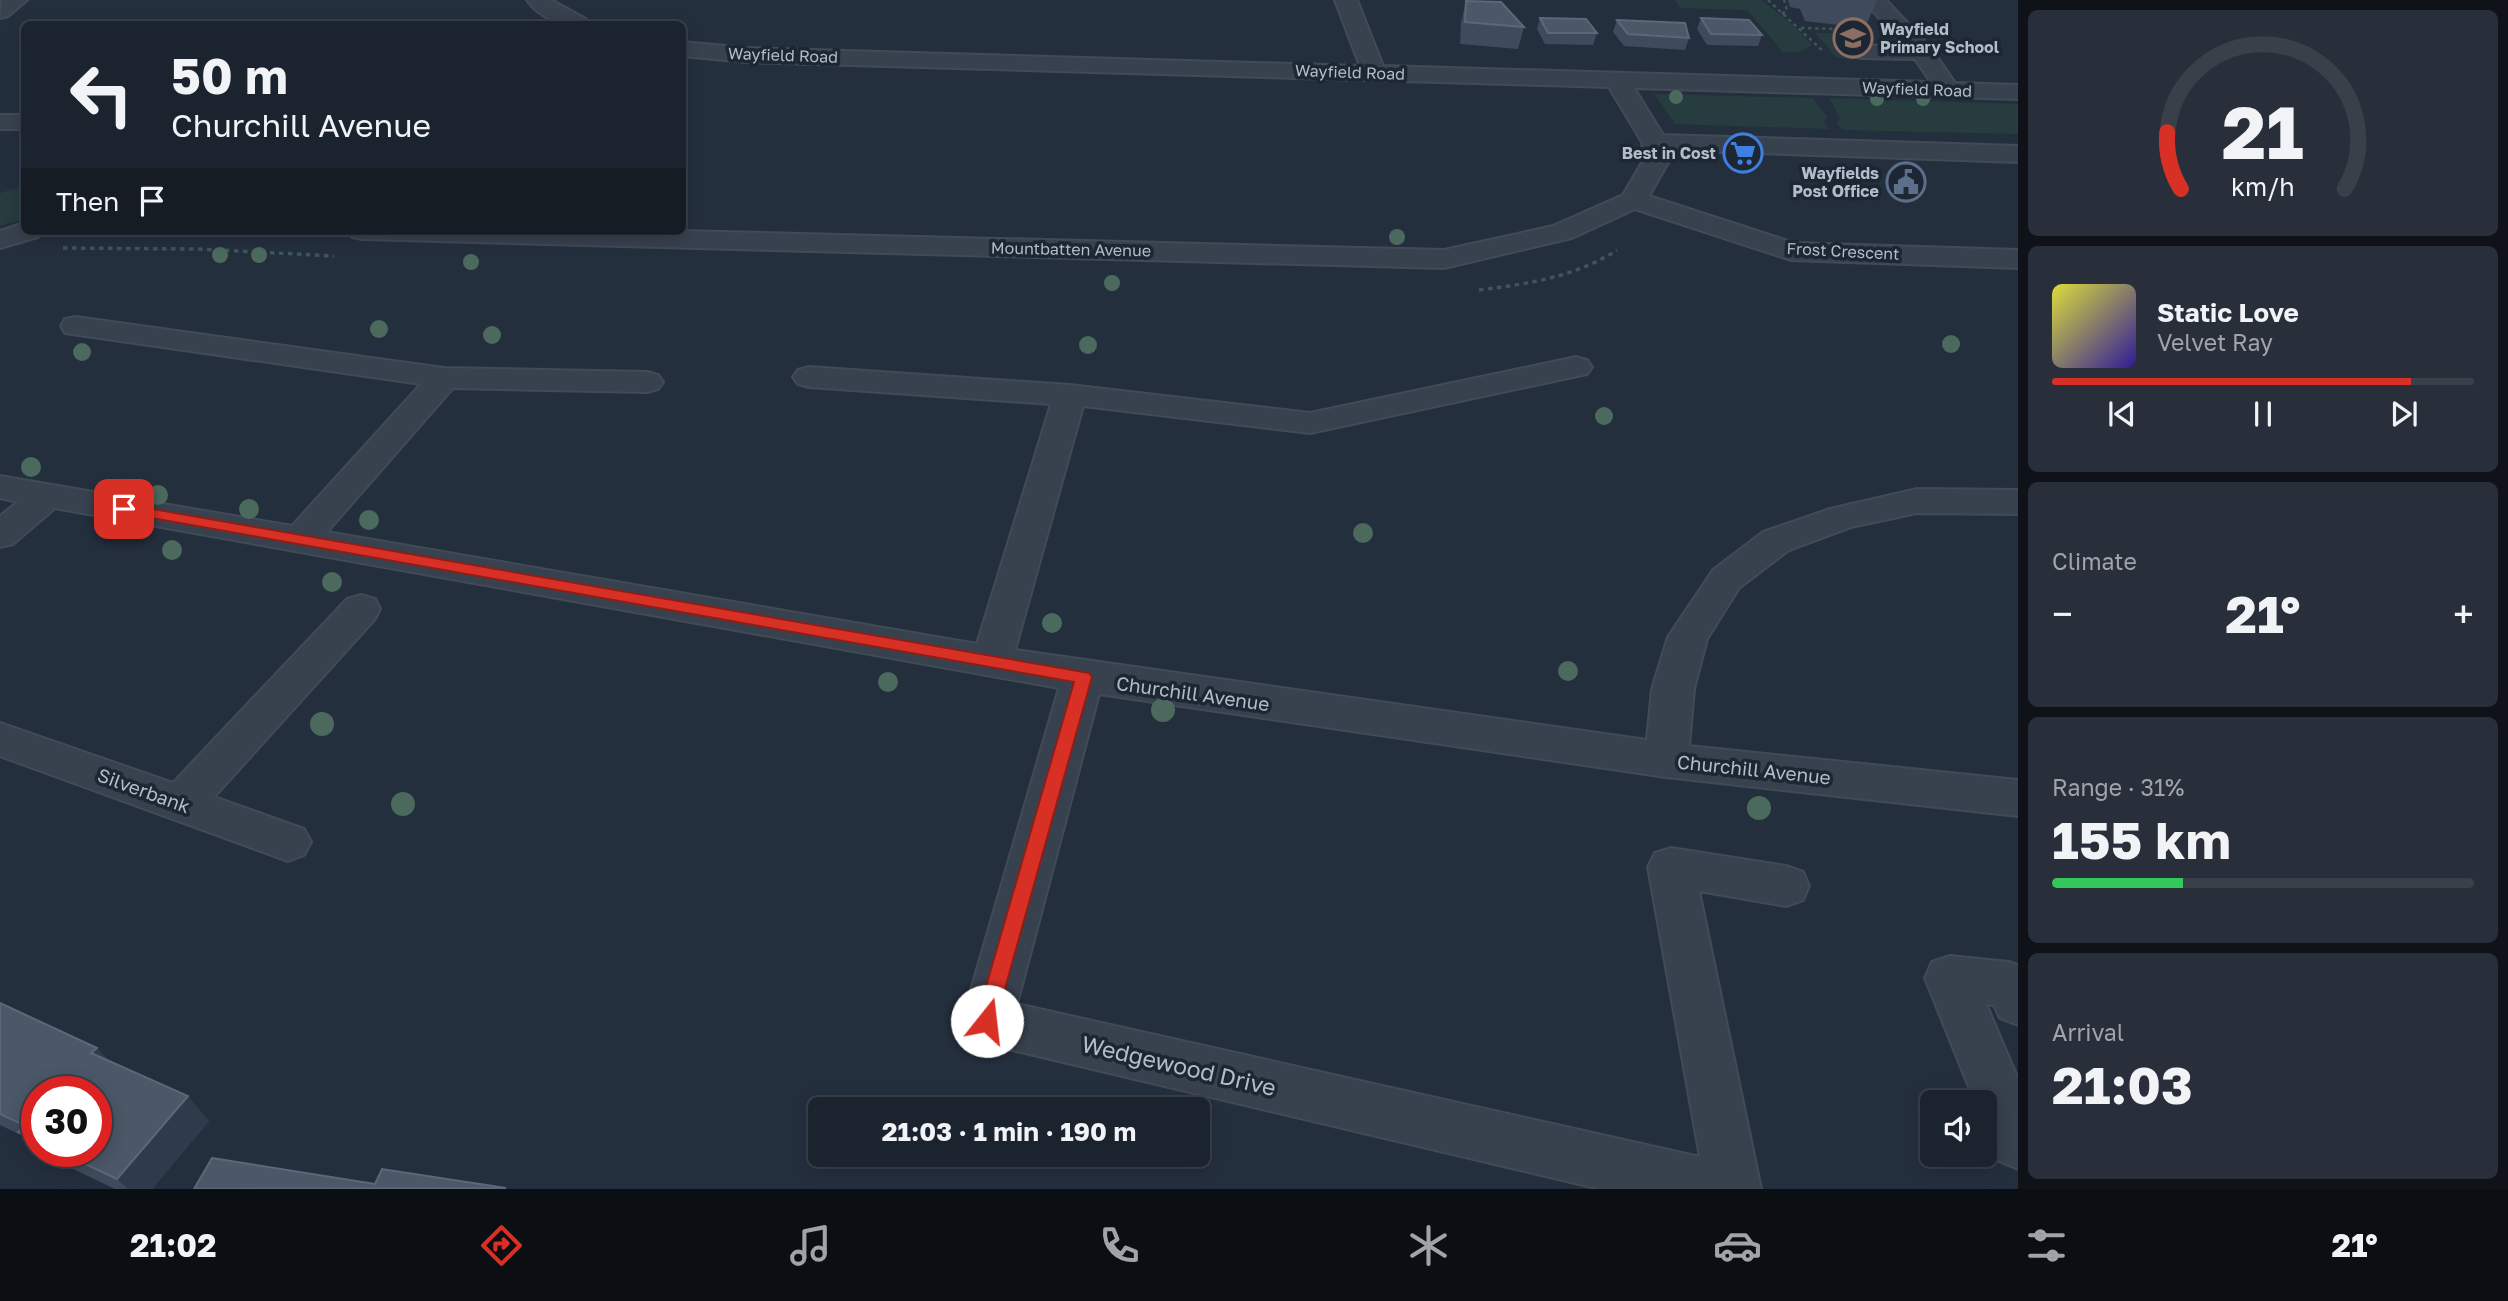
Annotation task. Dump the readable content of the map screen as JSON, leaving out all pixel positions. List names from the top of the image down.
{
  "streets": {
    "street": [
      "Wayfield Road",
      "Mountbatten Avenue",
      "Frost Crescent",
      "Churchill Avenue",
      "Silverbank",
      "Wedgewood Drive"
    ]
  },
  "crossings": [
    ["Mountbatten Avenue", "Frost Crescent"],
    ["Churchill Avenue", "Wedgewood Drive"]
  ],
  "places": {
    "school or university": ["Wayfield Primary School"],
    "supermarket": ["Best in Cost"],
    "public building": ["Wayfields Post Office"]
  },
  "page": {
    "turn": ["50 m", "Churchill Avenue"],
    "then": "Then",
    "song": ["Static Love", "Velvet Ray"],
    "tile": [
      "Climate",
      ["Range · 31%", "155 km"],
      ["Arrival", "21:03"]
    ],
    "heat": ["−", "21°", "+"],
    "limit": "30",
    "trip": "21:03 · 1 min · 190 m",
    "tabs": ["21:02", "21°"],
    "gauge": ["21", "km/h"]
  }
}
